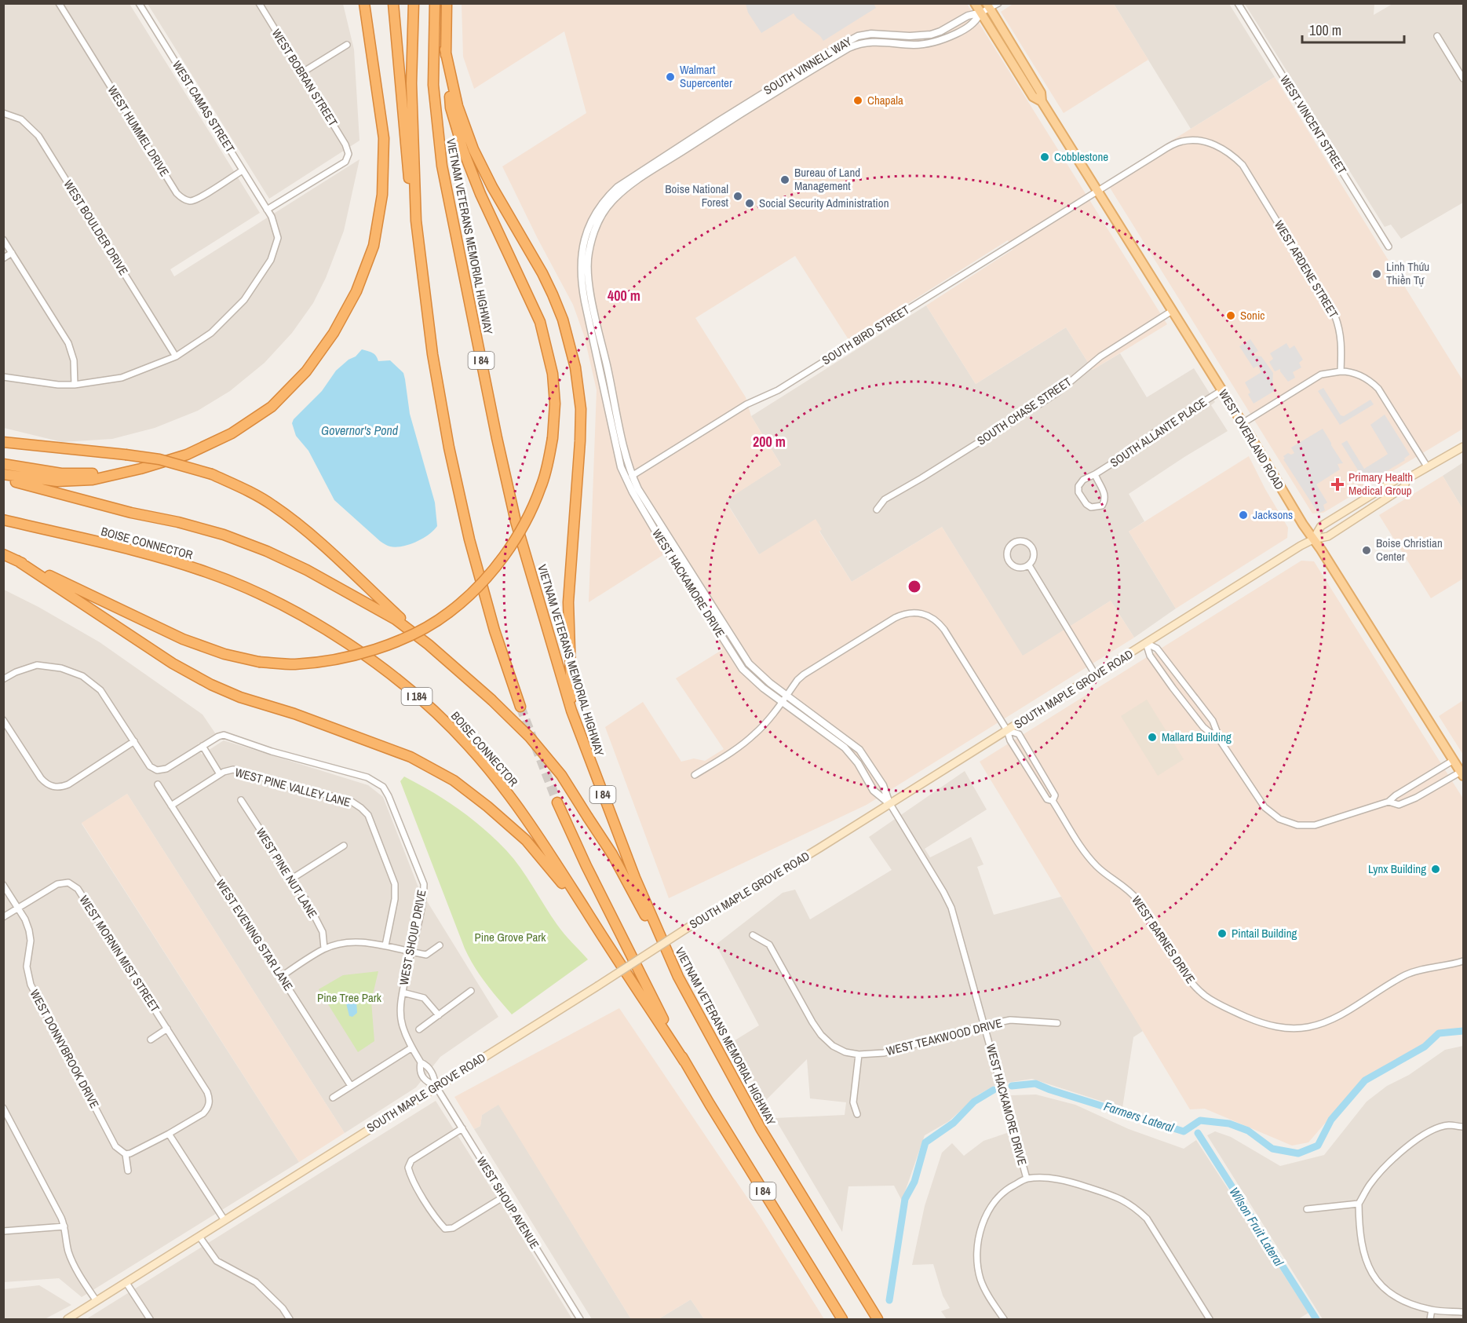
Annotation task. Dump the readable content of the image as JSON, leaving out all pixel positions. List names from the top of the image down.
{
  "streets": {
    "highway": [
      "VIETNAM VETERANS MEMORIAL HIGHWAY",
      "I 84",
      "BOISE CONNECTOR",
      "I 184"
    ],
    "main road": ["WEST OVERLAND ROAD", "SOUTH MAPLE GROVE ROAD"],
    "street": [
      "SOUTH VINNELL WAY",
      "WEST BOBRAN STREET",
      "WEST CAMAS STREET",
      "WEST VINCENT STREET",
      "WEST HUMMEL DRIVE",
      "WEST BOULDER DRIVE",
      "WEST ARDENE STREET",
      "SOUTH BIRD STREET",
      "SOUTH CHASE STREET",
      "SOUTH ALLANTE PLACE",
      "WEST HACKAMORE DRIVE",
      "WEST PINE VALLEY LANE",
      "WEST PINE NUT LANE",
      "WEST EVENING STAR LANE",
      "WEST SHOUP DRIVE",
      "WEST BARNES DRIVE",
      "WEST MORNIN MIST STREET",
      "WEST TEAKWOOD DRIVE",
      "WEST DONNYBROOK DRIVE",
      "WEST SHOUP AVENUE"
    ]
  },
  "crossings": [
    ["SOUTH VINNELL WAY", "WEST OVERLAND ROAD"],
    ["SOUTH VINNELL WAY", "WEST HACKAMORE DRIVE"],
    ["WEST BOBRAN STREET", "WEST CAMAS STREET"],
    ["WEST CAMAS STREET", "WEST HUMMEL DRIVE"],
    ["WEST CAMAS STREET", "WEST BOULDER DRIVE"],
    ["WEST ARDENE STREET", "SOUTH BIRD STREET"],
    ["SOUTH BIRD STREET", "WEST OVERLAND ROAD"],
    ["SOUTH BIRD STREET", "WEST HACKAMORE DRIVE"],
    ["I 84", "BOISE CONNECTOR"],
    ["SOUTH CHASE STREET", "WEST OVERLAND ROAD"],
    ["SOUTH ALLANTE PLACE", "WEST OVERLAND ROAD"],
    ["WEST OVERLAND ROAD", "SOUTH MAPLE GROVE ROAD"],
    ["WEST HACKAMORE DRIVE", "SOUTH MAPLE GROVE ROAD"],
    ["WEST HACKAMORE DRIVE", "WEST TEAKWOOD DRIVE"],
    ["SOUTH MAPLE GROVE ROAD", "WEST BARNES DRIVE"],
    ["SOUTH MAPLE GROVE ROAD", "WEST SHOUP AVENUE"],
    ["WEST SHOUP DRIVE", "WEST SHOUP AVENUE"],
    ["WEST MORNIN MIST STREET", "WEST DONNYBROOK DRIVE"]
  ],
  "water": ["Governor's Pond", "Farmers Lateral", "Wilson Fruit Lateral"],
  "parks": ["Pine Grove Park", "Pine Tree Park"],
  "places": {
    "other": [
      "Walmart Supercenter",
      "Chapala",
      "Cobblestone",
      "Bureau of Land Management",
      "Boise National Forest",
      "Social Security Administration",
      "Linh Thứu Thiền Tự",
      "Sonic",
      "Jacksons",
      "Boise Christian Center",
      "Mallard Building",
      "Lynx Building",
      "Pintail Building"
    ],
    "health": ["Primary Health Medical Group"]
  },
  "scale_bar": "100 m",
  "rings": ["400 m", "200 m"]
}
